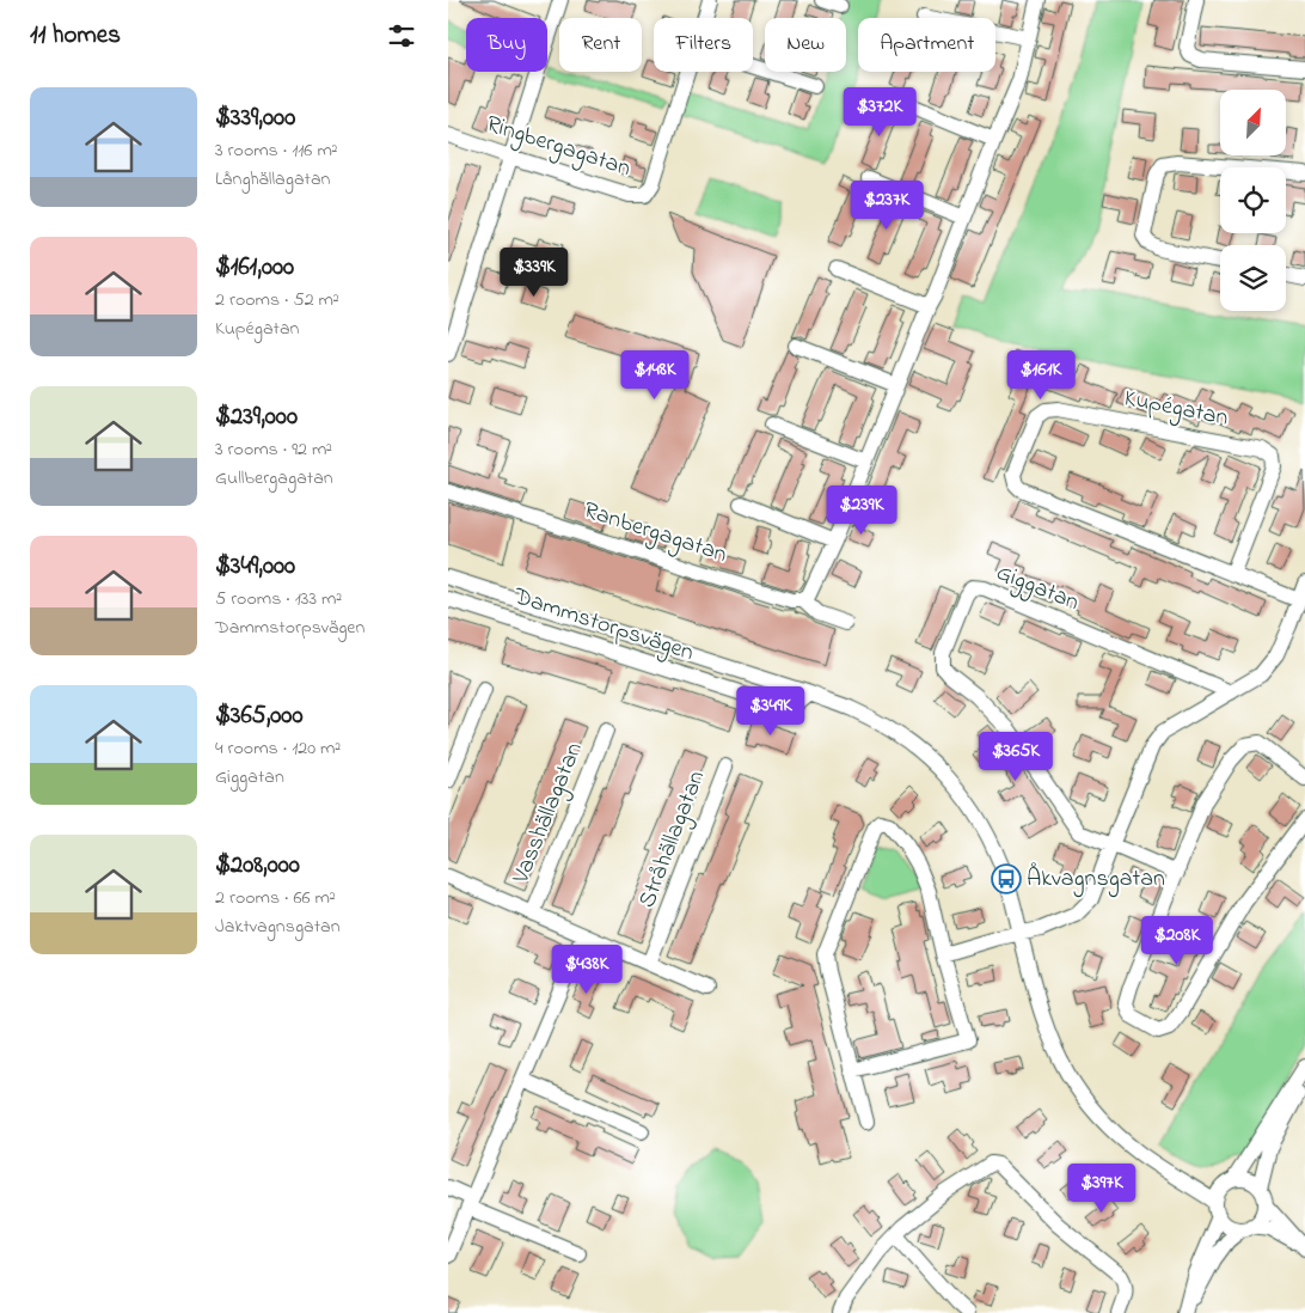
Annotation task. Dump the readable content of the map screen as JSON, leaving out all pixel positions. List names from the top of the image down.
{
  "streets": {
    "street": [
      "Ringbergagatan",
      "Kupégatan",
      "Ranbergagatan",
      "Giggatan",
      "Dammstorpsvägen",
      "Vasshällagatan",
      "Stråhällagatan"
    ]
  },
  "places": {
    "bus stop": ["Åkvagnsgatan"]
  },
  "north": "top right",
  "page": {
    "heading": "11 homes",
    "chip": [
      "Buy",
      "Rent",
      "Filters",
      "New",
      "Apartment"
    ],
    "list": [
      {
        "name": "$339,000",
        "note": "3 rooms · 116 m² · Långhällagatan"
      },
      {
        "name": "$161,000",
        "note": "2 rooms · 52 m² · Kupégatan"
      },
      {
        "name": "$239,000",
        "note": "3 rooms · 92 m² · Gullbergagatan"
      },
      {
        "name": "$349,000",
        "note": "5 rooms · 133 m² · Dammstorpsvägen"
      },
      {
        "name": "$365,000",
        "note": "4 rooms · 120 m² · Giggatan"
      },
      {
        "name": "$208,000",
        "note": "2 rooms · 66 m² · Jaktvagnsgatan"
      }
    ],
    "price": [
      "$372K",
      "$237K",
      "$339K",
      "$148K",
      "$161K",
      "$239K",
      "$349K",
      "$365K",
      "$208K",
      "$438K",
      "$397K"
    ]
  }
}
